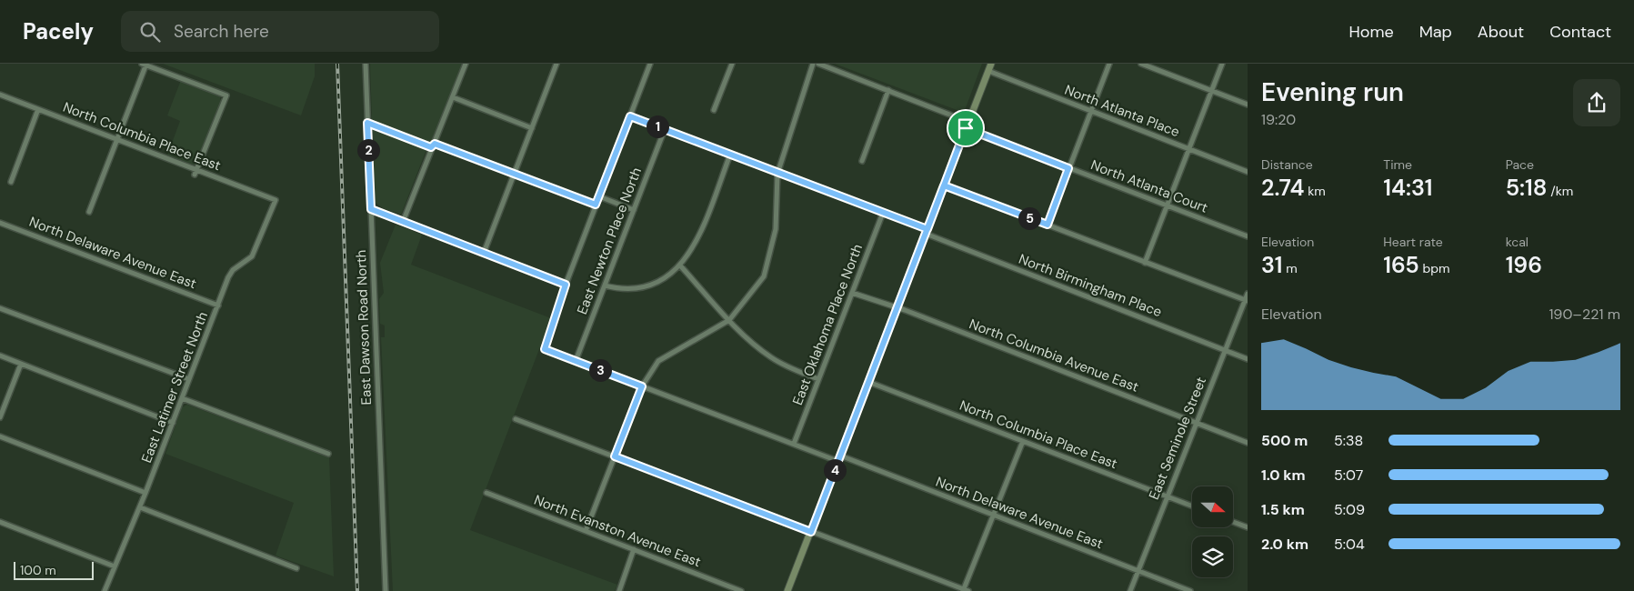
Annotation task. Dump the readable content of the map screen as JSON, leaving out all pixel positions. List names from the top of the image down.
{
  "streets": {
    "street": [
      "North Atlanta Place",
      "North Columbia Place East",
      "North Atlanta Court",
      "East Newton Place North",
      "North Delaware Avenue East",
      "North Birmingham Place",
      "East Oklahoma Place North",
      "East Dawson Road North",
      "North Columbia Avenue East",
      "East Latimer Street North",
      "East Seminole Street",
      "North Evanston Avenue East"
    ]
  },
  "crossings": [
    ["North Columbia Place East", "East Latimer Street North"],
    ["North Columbia Place East", "East Seminole Street"],
    ["East Newton Place North", "North Delaware Avenue East"],
    ["East Newton Place North", "North Birmingham Place"],
    ["North Delaware Avenue East", "East Oklahoma Place North"],
    ["North Delaware Avenue East", "East Latimer Street North"],
    ["North Delaware Avenue East", "East Seminole Street"],
    ["North Birmingham Place", "East Oklahoma Place North"],
    ["North Birmingham Place", "East Seminole Street"],
    ["East Oklahoma Place North", "North Columbia Avenue East"],
    ["North Columbia Avenue East", "East Seminole Street"]
  ],
  "scale_bar": "100 m",
  "north": "right",
  "page": {
    "header": "Pacely",
    "search": "Search here",
    "nav": [
      "Home",
      "Map",
      "About",
      "Contact"
    ],
    "heading": ["Evening run", "19:20"],
    "pins": [
      "1",
      "2",
      "5",
      "3",
      "4"
    ],
    "stats": [
      ["Distance", "2.74 km"],
      ["Time", "14:31"],
      ["Pace", "5:18 /km"],
      ["Elevation", "31 m"],
      ["Heart rate", "165 bpm"],
      ["kcal", "196"]
    ],
    "chart": ["Elevation", "190–221 m"],
    "list": [
      {
        "name": "500 m",
        "note": "5:38"
      },
      {
        "name": "1.0 km",
        "note": "5:07"
      },
      {
        "name": "1.5 km",
        "note": "5:09"
      },
      {
        "name": "2.0 km",
        "note": "5:04"
      }
    ],
    "scale": "100 m"
  }
}
